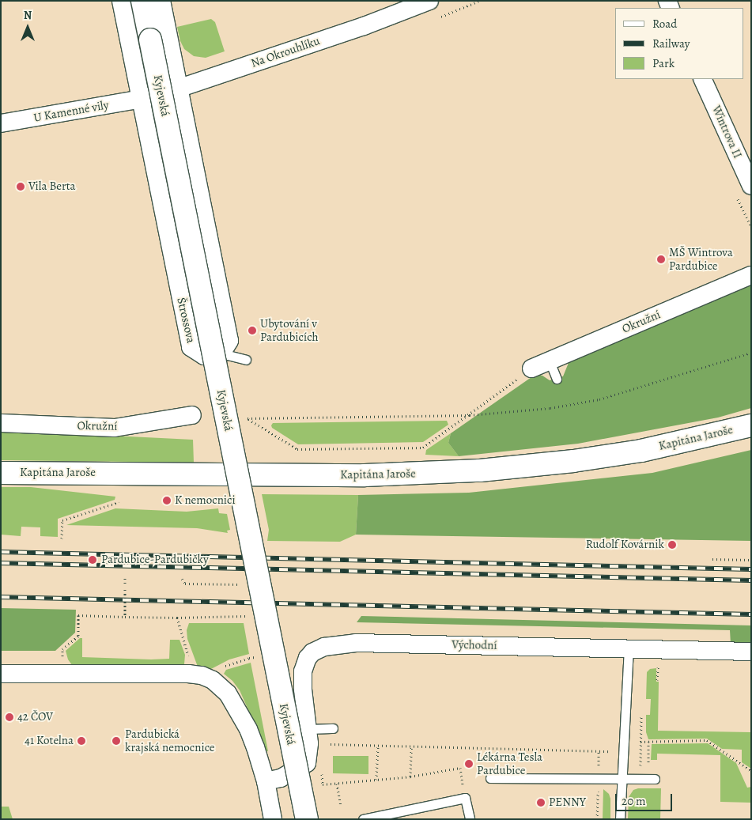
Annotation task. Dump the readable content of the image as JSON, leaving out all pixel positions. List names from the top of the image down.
{
  "streets": {
    "street": [
      "Na Okrouhlíku",
      "Kyjevská",
      "U Kamenné vily",
      "Wintrova II",
      "Štrossova",
      "Okružní",
      "Kapitána Jaroše",
      "Východní"
    ]
  },
  "crossings": [
    ["Na Okrouhlíku", "U Kamenné vily"],
    ["Na Okrouhlíku", "Štrossova"],
    ["U Kamenné vily", "Štrossova"]
  ],
  "places": [
    "Vila Berta",
    "MŠ Wintrova Pardubice",
    "Ubytování v Pardubicích",
    "K nemocnici",
    "Rudolf Kovárnik",
    "Pardubice-Pardubičky",
    "42 ČOV",
    "41 Kotelna",
    "Pardubická krajská nemocnice",
    "Lékárna Tesla Pardubice",
    "PENNY"
  ],
  "legend": ["Road", "Railway", "Park"],
  "scale_bar": "20 m",
  "north": "top"
}
